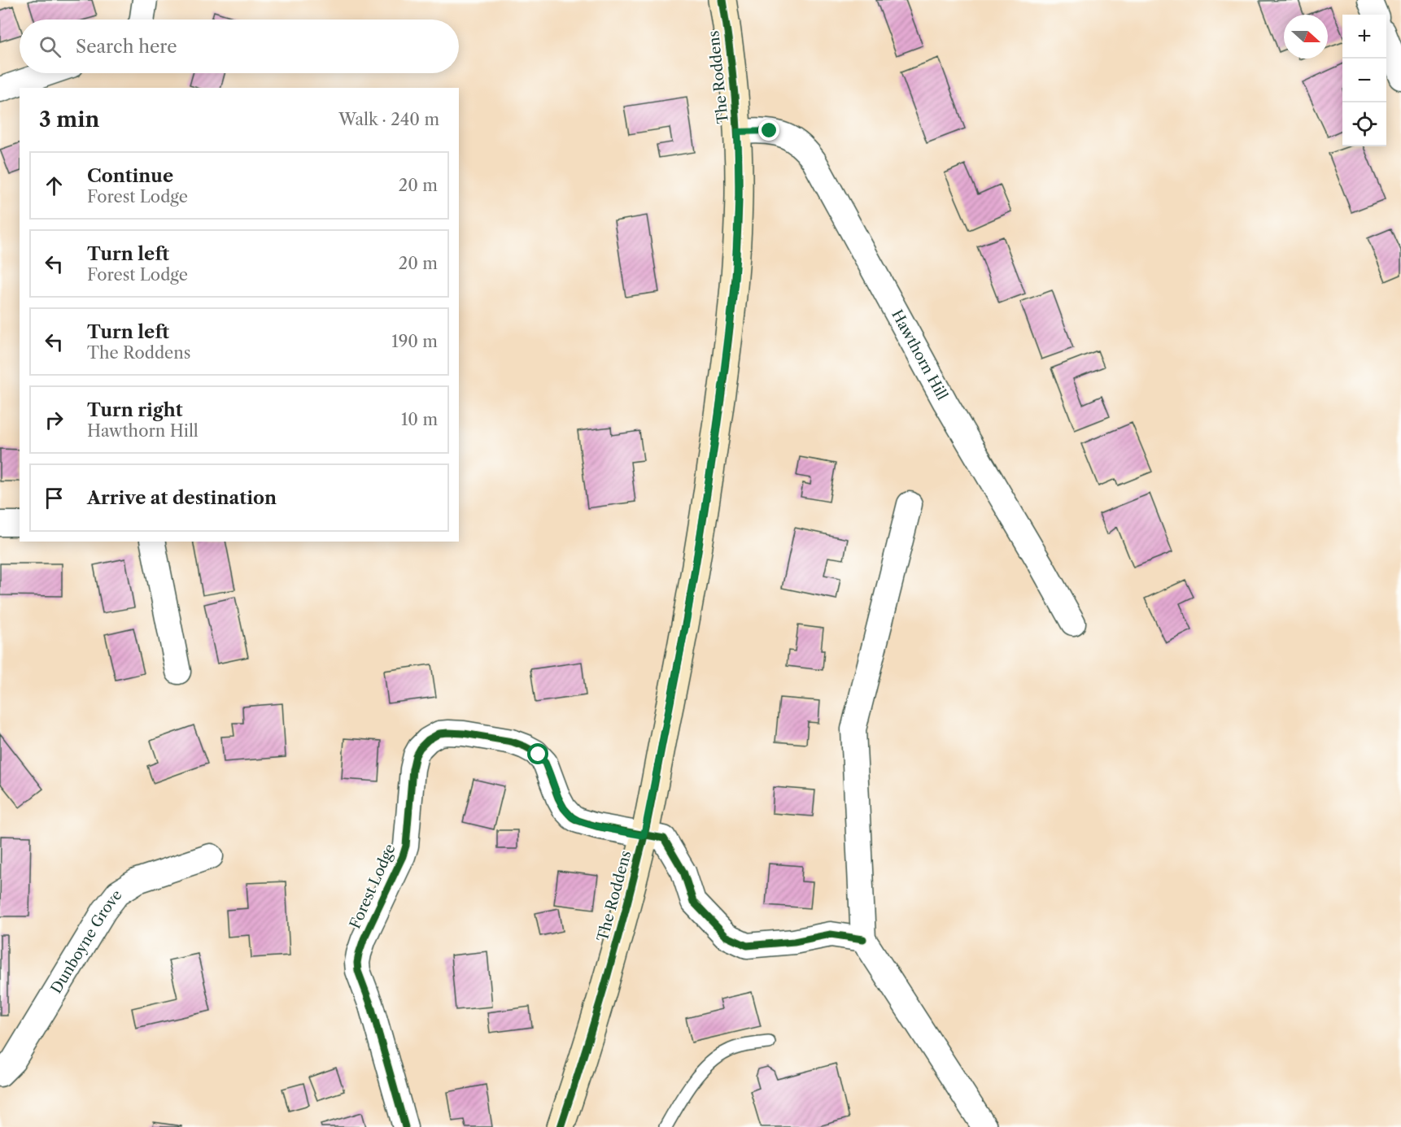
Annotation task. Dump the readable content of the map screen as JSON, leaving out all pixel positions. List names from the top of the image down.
{
  "streets": {
    "street": [
      "The Roddens",
      "Hawthorn Hill",
      "Forest Lodge",
      "Dunboyne Grove"
    ]
  },
  "crossings": [
    ["The Roddens", "Hawthorn Hill"],
    ["The Roddens", "Forest Lodge"]
  ],
  "north": "right",
  "page": {
    "map_buttons": ["+", "−"],
    "search": "Search here",
    "heading": ["3 min", "Walk · 240 m"],
    "list": [
      ["Continue", "Forest Lodge", "20 m"],
      ["Turn left", "Forest Lodge", "20 m"],
      ["Turn left", "The Roddens", "190 m"],
      ["Turn right", "Hawthorn Hill", "10 m"],
      "Arrive at destination"
    ]
  }
}
